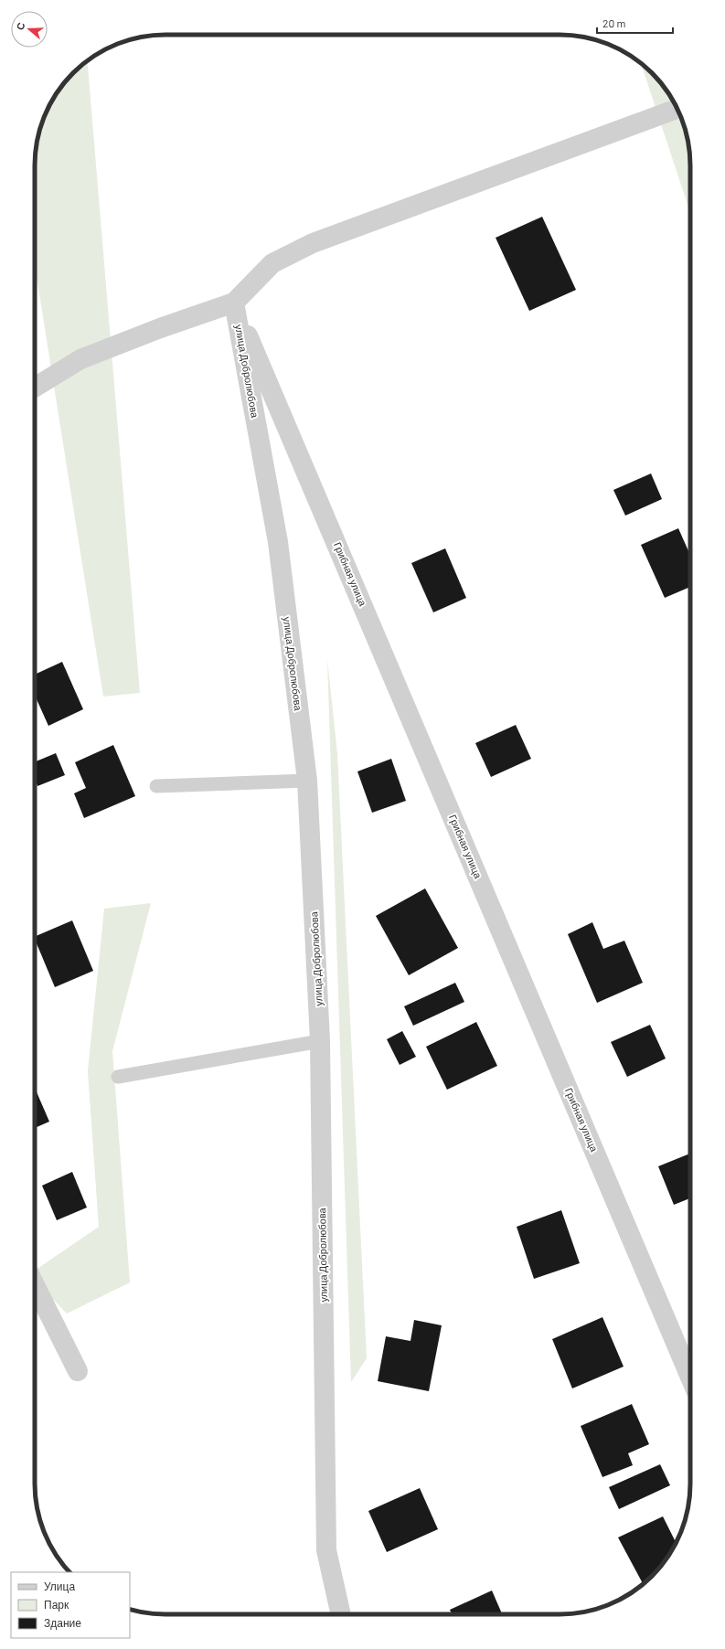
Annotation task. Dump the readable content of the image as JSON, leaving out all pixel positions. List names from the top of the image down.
{
  "streets": {
    "street": ["улица Добролюбова", "Грибная улица"]
  },
  "crossings": [
    ["улица Добролюбова", "Грибная улица"]
  ],
  "legend": ["Улица", "Парк", "Здание"],
  "scale_bar": "20 m",
  "north": "left"
}
